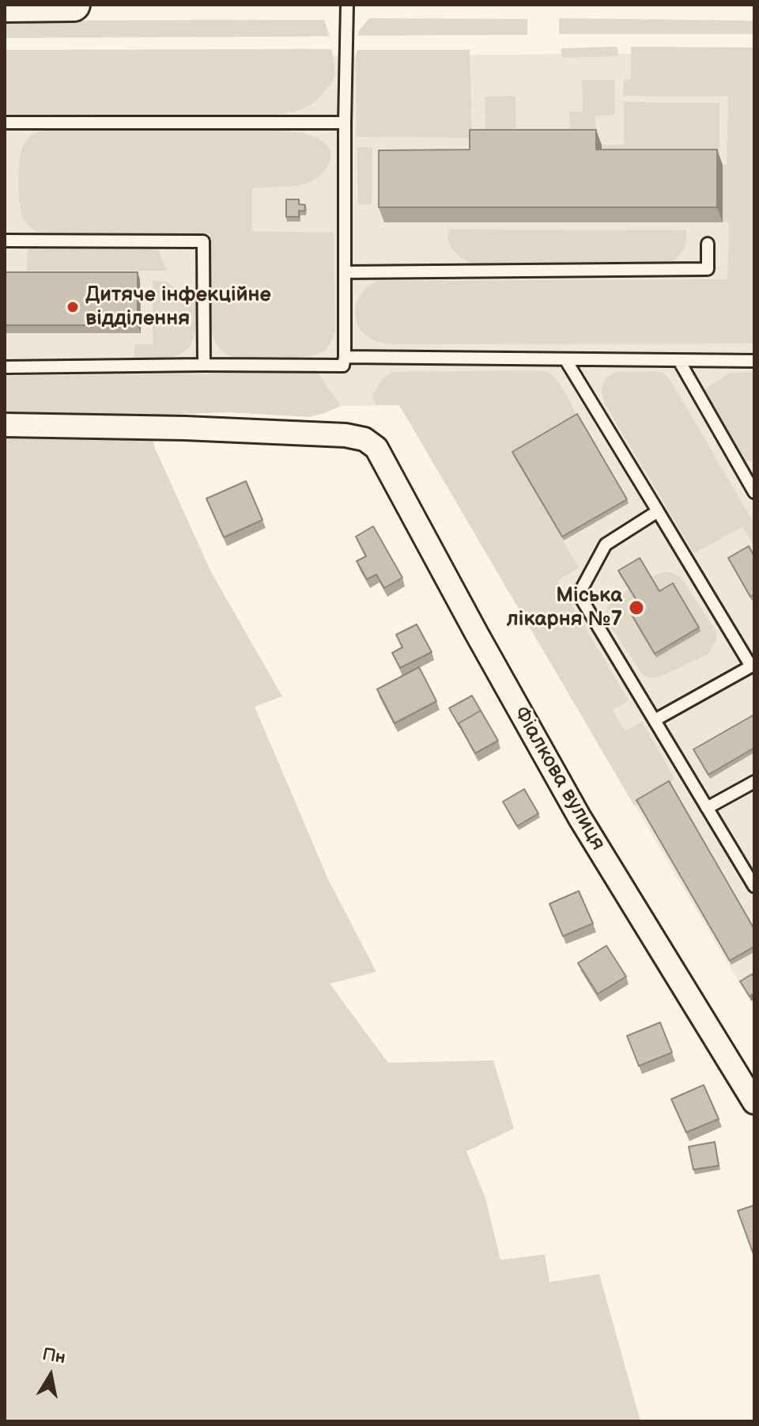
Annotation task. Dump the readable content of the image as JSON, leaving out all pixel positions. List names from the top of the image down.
{
  "streets": {
    "street": ["Фіалкова вулиця"]
  },
  "places": ["Дитяче інфекційне відділення", "Міська лікарня №7"],
  "north": "top"
}
